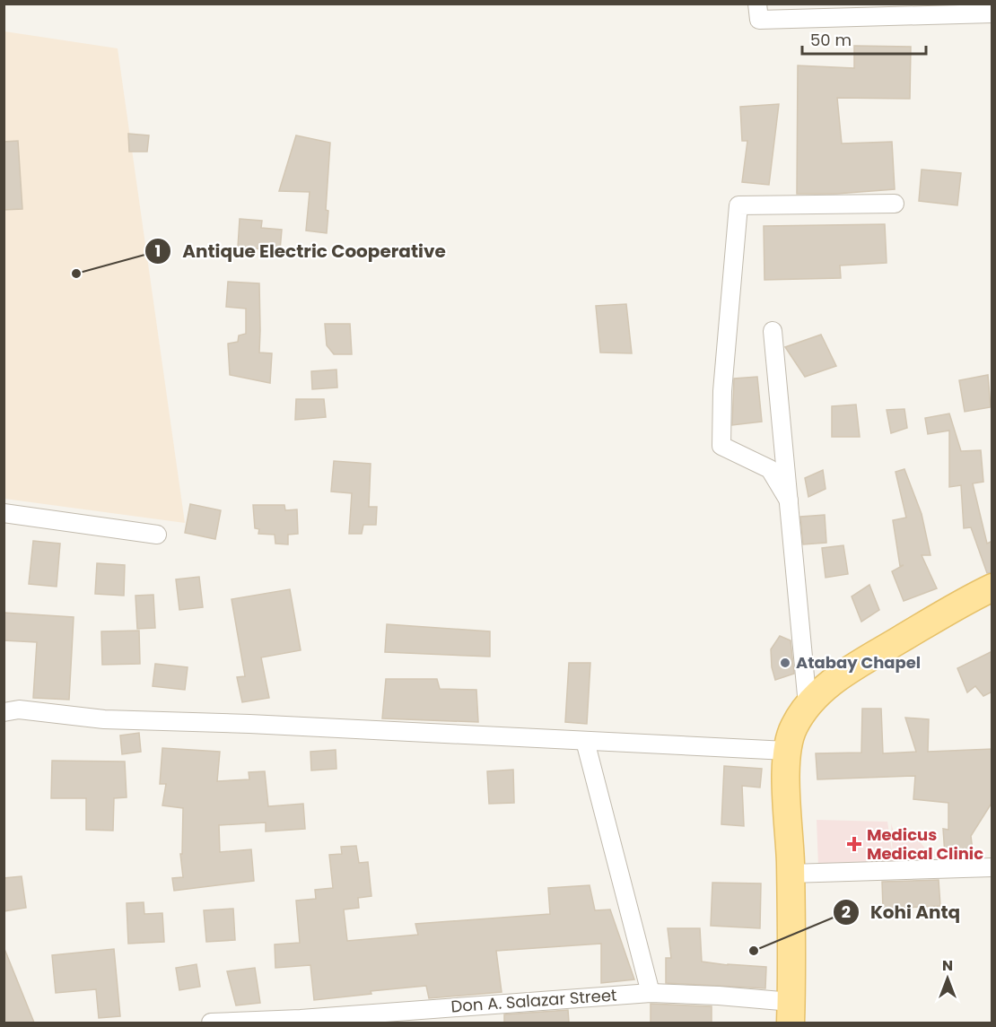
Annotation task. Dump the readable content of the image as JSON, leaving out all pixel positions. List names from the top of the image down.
{
  "streets": {
    "street": ["Don A. Salazar Street"]
  },
  "places": {
    "other": ["Antique Electric Cooperative", "Atabay Chapel", "Kohi Antq"],
    "health": ["Medicus Medical Clinic"]
  },
  "scale_bar": "50 m",
  "north": "top"
}
